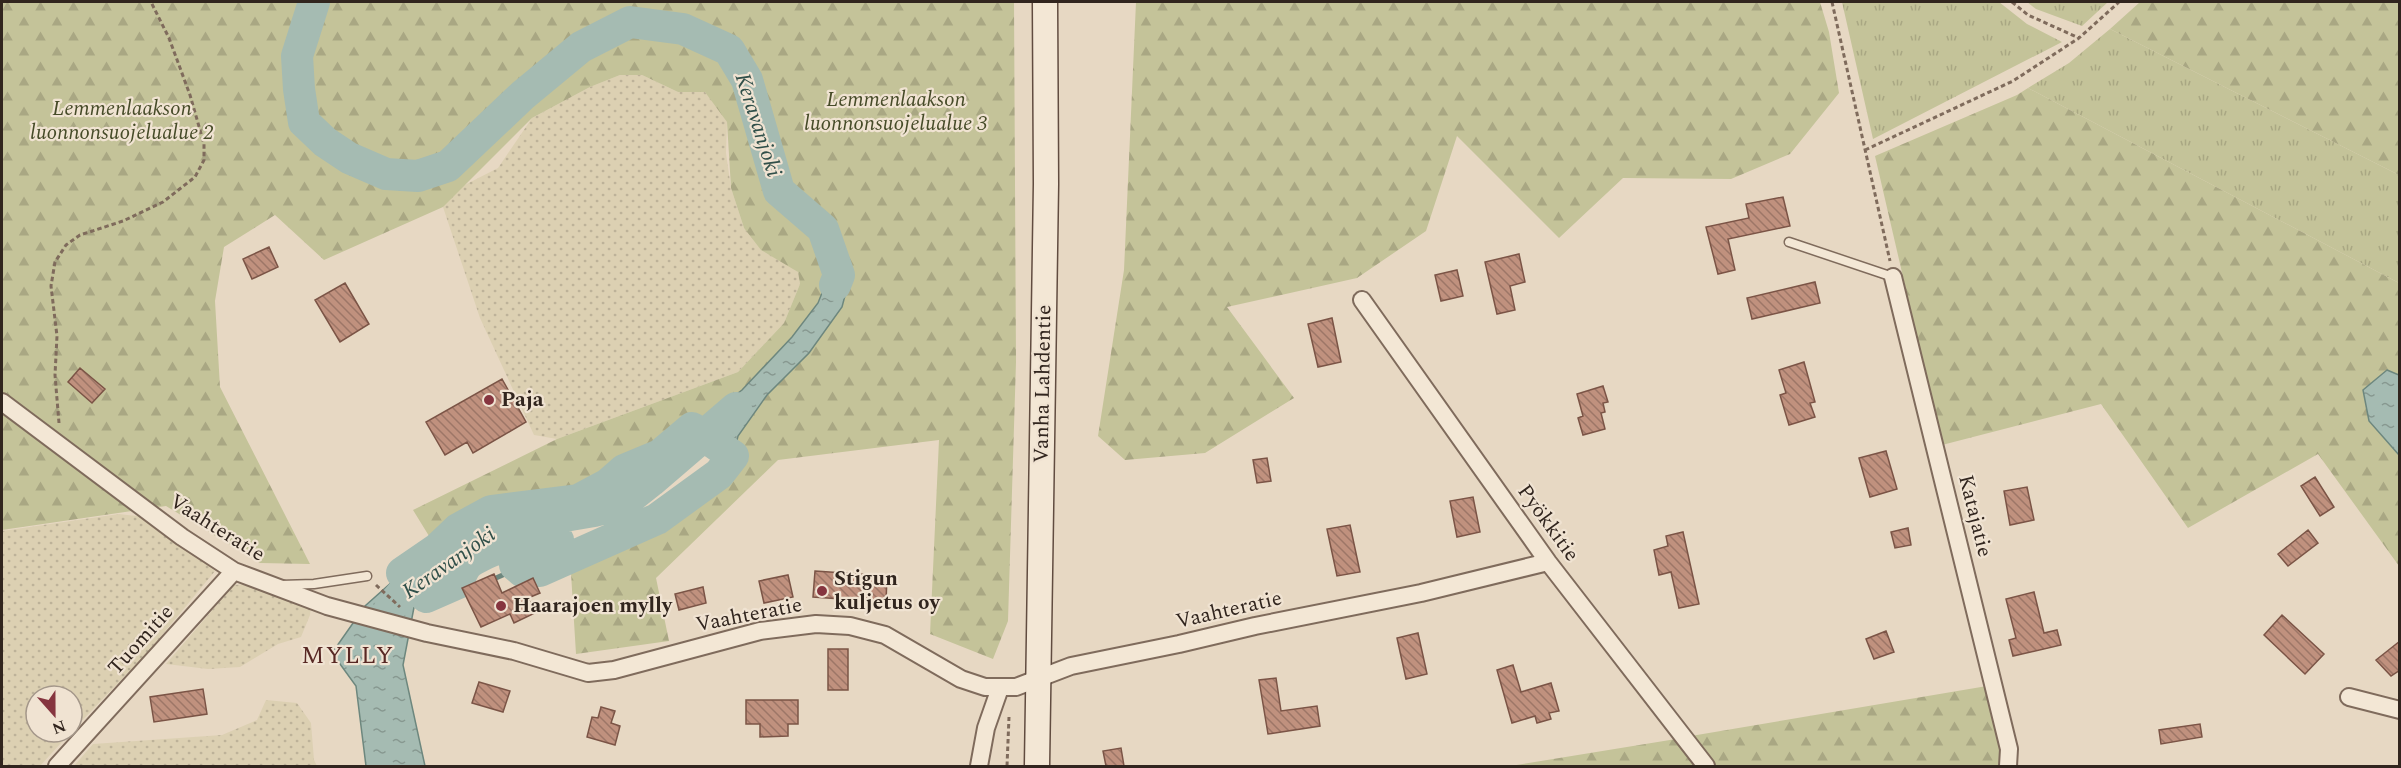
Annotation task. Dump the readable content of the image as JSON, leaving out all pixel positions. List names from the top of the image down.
{
  "streets": {
    "main road": ["Vanha Lahdentie"],
    "street": [
      "Katajatie",
      "Pyökkitie",
      "Vaahteratie",
      "Tuomitie"
    ]
  },
  "crossings": [
    ["Vanha Lahdentie", "Vaahteratie"],
    ["Pyökkitie", "Vaahteratie"],
    ["Vaahteratie", "Tuomitie"]
  ],
  "districts": ["MYLLY"],
  "water": ["Keravanjoki"],
  "parks": ["Lemmenlaakson luonnonsuojelualue 3", "Lemmenlaakson luonnonsuojelualue 2"],
  "places": ["Paja", "Stigun kuljetus oy", "Haarajoen mylly"],
  "north": "bottom"
}
